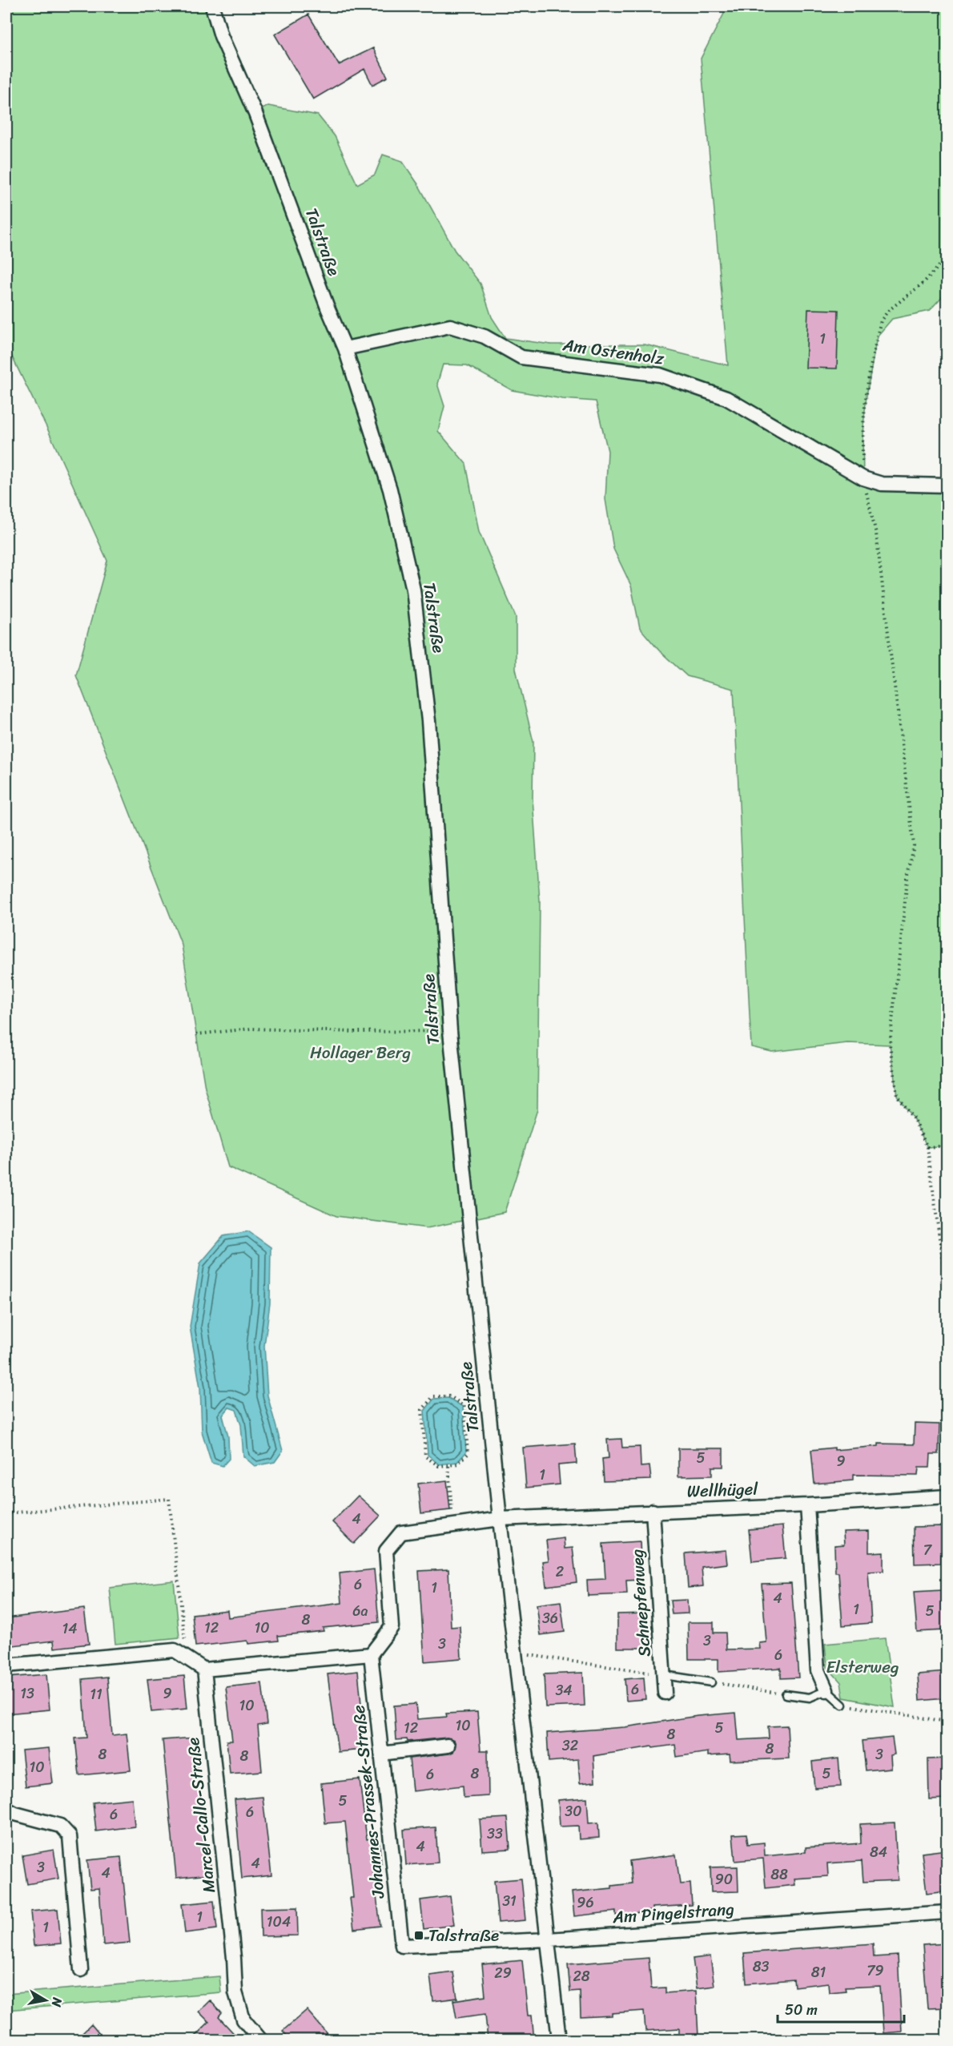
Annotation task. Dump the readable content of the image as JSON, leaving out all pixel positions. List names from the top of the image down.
{
  "streets": {
    "street": [
      "Talstraße",
      "Am Ostenholz",
      "Wellhügel",
      "Schnepfenweg",
      "Johannes-Prassek-Straße",
      "Marcel-Callo-Straße",
      "Am Pingelstrang"
    ]
  },
  "crossings": [
    ["Talstraße", "Am Ostenholz"],
    ["Talstraße", "Wellhügel"],
    ["Talstraße", "Am Pingelstrang"],
    ["Wellhügel", "Schnepfenweg"],
    ["Wellhügel", "Johannes-Prassek-Straße"],
    ["Johannes-Prassek-Straße", "Am Pingelstrang"]
  ],
  "parks": ["Hollager Berg", "Elsterweg"],
  "places": {
    "transit": ["Talstraße"]
  },
  "house_numbers": [
    "1",
    "5",
    "9",
    "1",
    "4",
    "7",
    "2",
    "6",
    "1",
    "4",
    "1",
    "6a",
    "5",
    "36",
    "8",
    "12",
    "10",
    "14",
    "3",
    "3",
    "6",
    "6",
    "34",
    "13",
    "9",
    "11",
    "10",
    "10",
    "12",
    "5",
    "8",
    "32",
    "8",
    "8",
    "3",
    "8",
    "10",
    "8",
    "5",
    "6",
    "5",
    "30",
    "6",
    "6",
    "33",
    "4",
    "84",
    "4",
    "3",
    "4",
    "88",
    "90",
    "31",
    "96",
    "1",
    "104",
    "1",
    "83",
    "79",
    "81",
    "29",
    "28"
  ],
  "scale_bar": "50 m",
  "north": "right"
}
